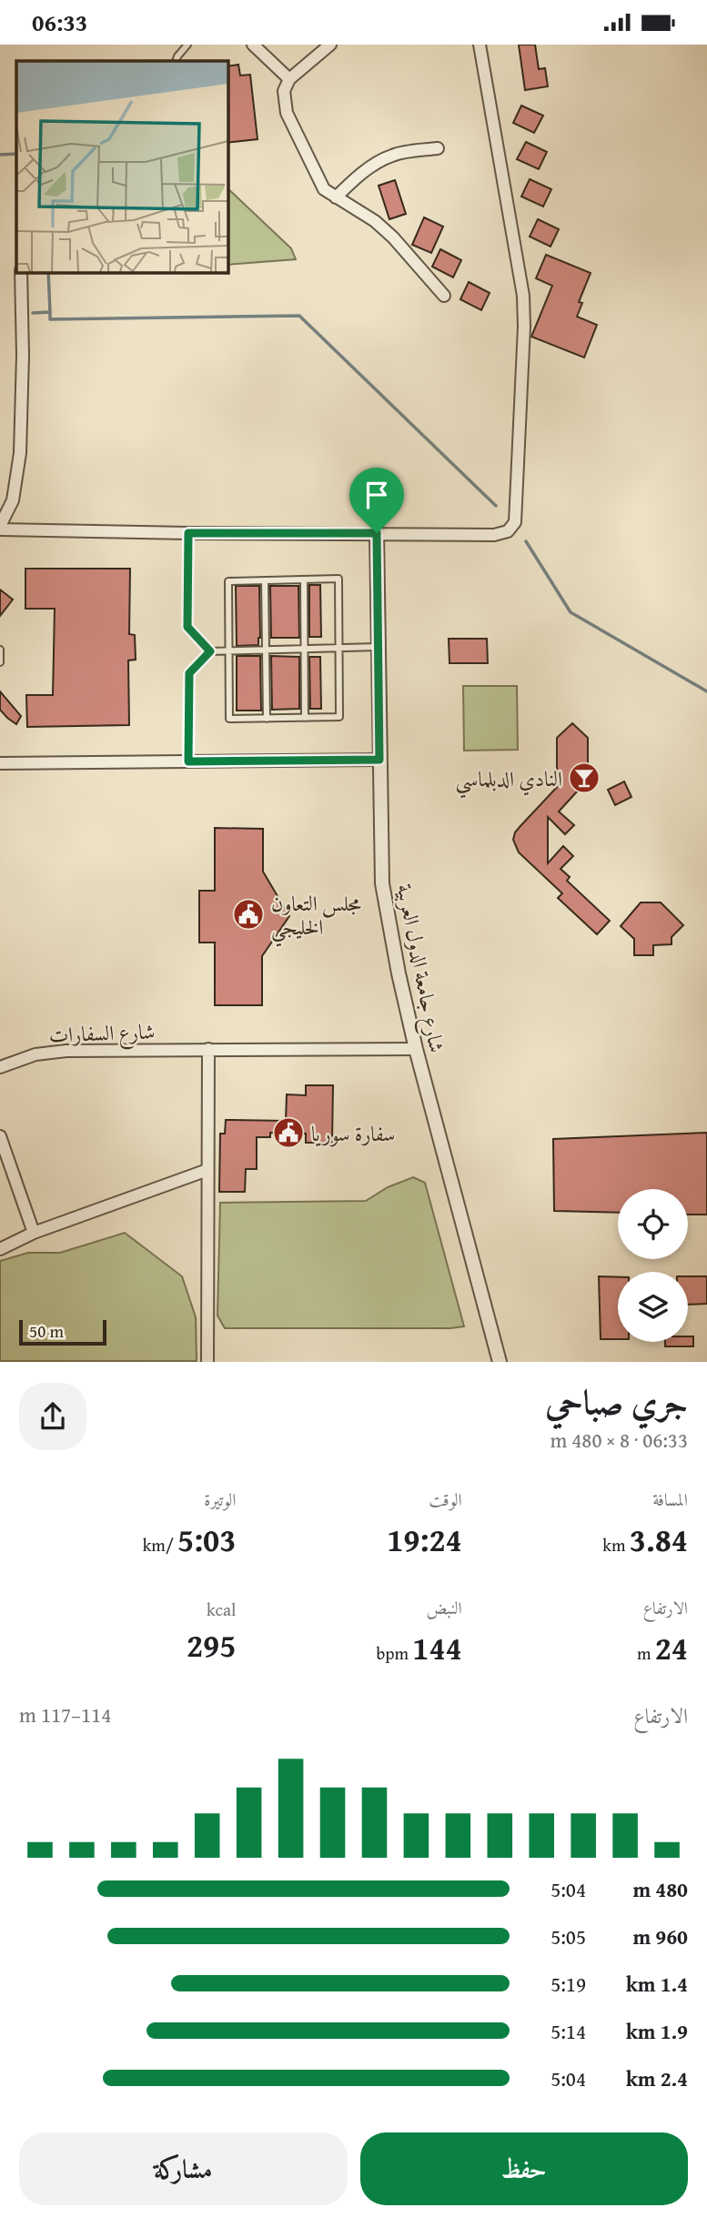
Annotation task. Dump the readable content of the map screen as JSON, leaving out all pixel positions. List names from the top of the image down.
{
  "streets": {
    "street": ["شارع جامعة الدول العربية", "شارع السفارات"]
  },
  "crossings": [
    ["شارع جامعة الدول العربية", "شارع السفارات"]
  ],
  "places": {
    "bar": ["النادي الدبلماسي"],
    "public building": ["مجلس التعاون الخليجي", "سفارة سوريا"]
  },
  "scale_bar": "50 m",
  "page": {
    "status": "06:33",
    "scale": "50 m",
    "heading": ["جري صباحي", "06:33 · 8 × 480 m"],
    "stats": [
      ["المسافة", "3.84 km"],
      ["الوقت", "19:24"],
      ["الوتيرة", "5:03 /km"],
      ["الارتفاع", "24 m"],
      ["النبض", "144 bpm"],
      ["kcal", "295"]
    ],
    "chart": ["الارتفاع", "114–117 m"],
    "list": [
      {
        "name": "480 m",
        "note": "5:04"
      },
      {
        "name": "960 m",
        "note": "5:05"
      },
      {
        "name": "1.4 km",
        "note": "5:19"
      },
      {
        "name": "1.9 km",
        "note": "5:14"
      },
      {
        "name": "2.4 km",
        "note": "5:04"
      }
    ],
    "buttons": ["حفظ", "مشاركة"]
  }
}
